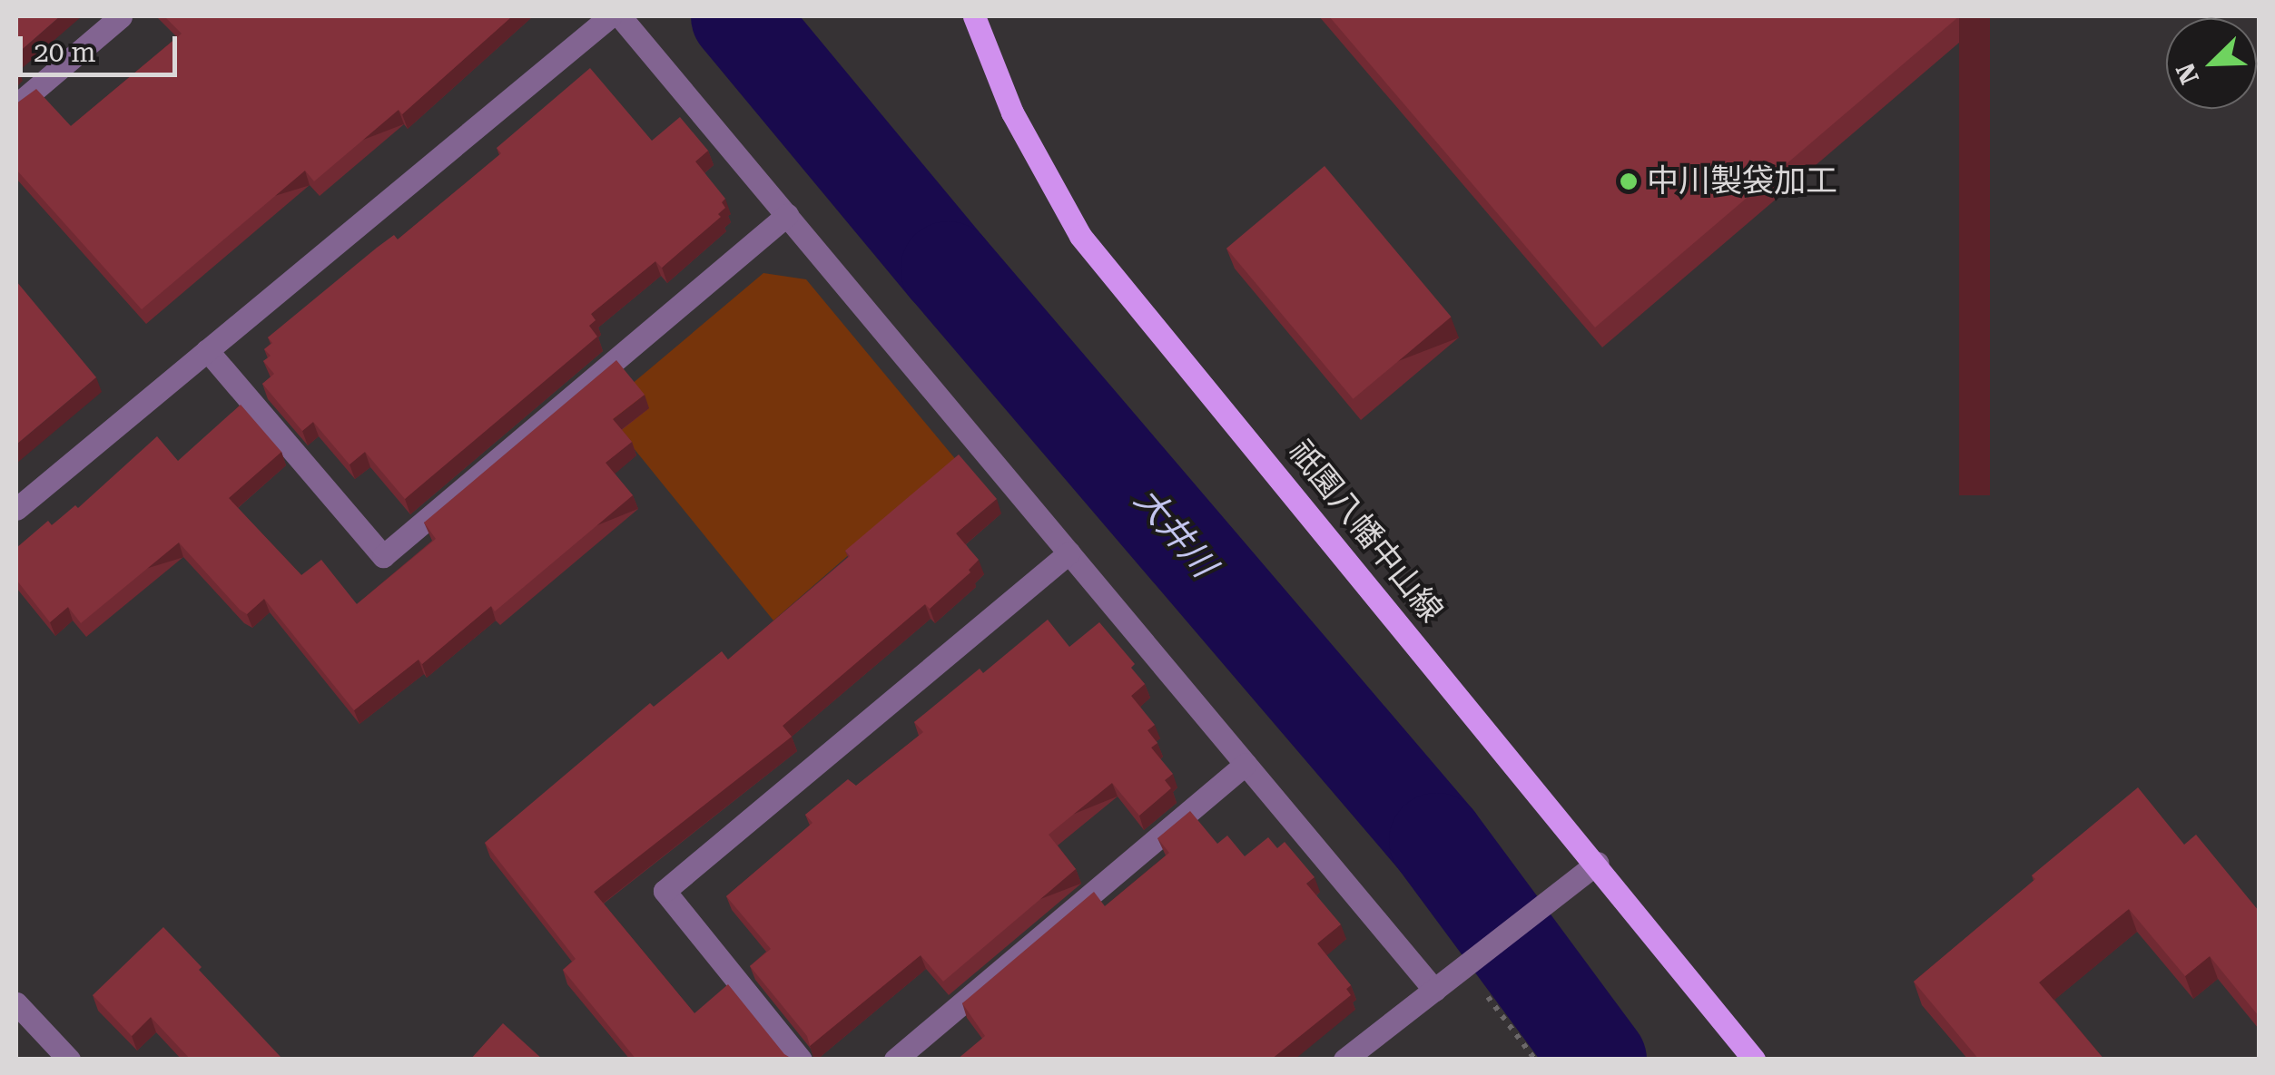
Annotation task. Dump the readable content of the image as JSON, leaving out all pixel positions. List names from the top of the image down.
{
  "streets": {
    "main road": ["祇園八幡中山線"]
  },
  "water": ["大井川"],
  "places": ["中川製袋加工"],
  "scale_bar": "20 m",
  "north": "bottom left"
}
